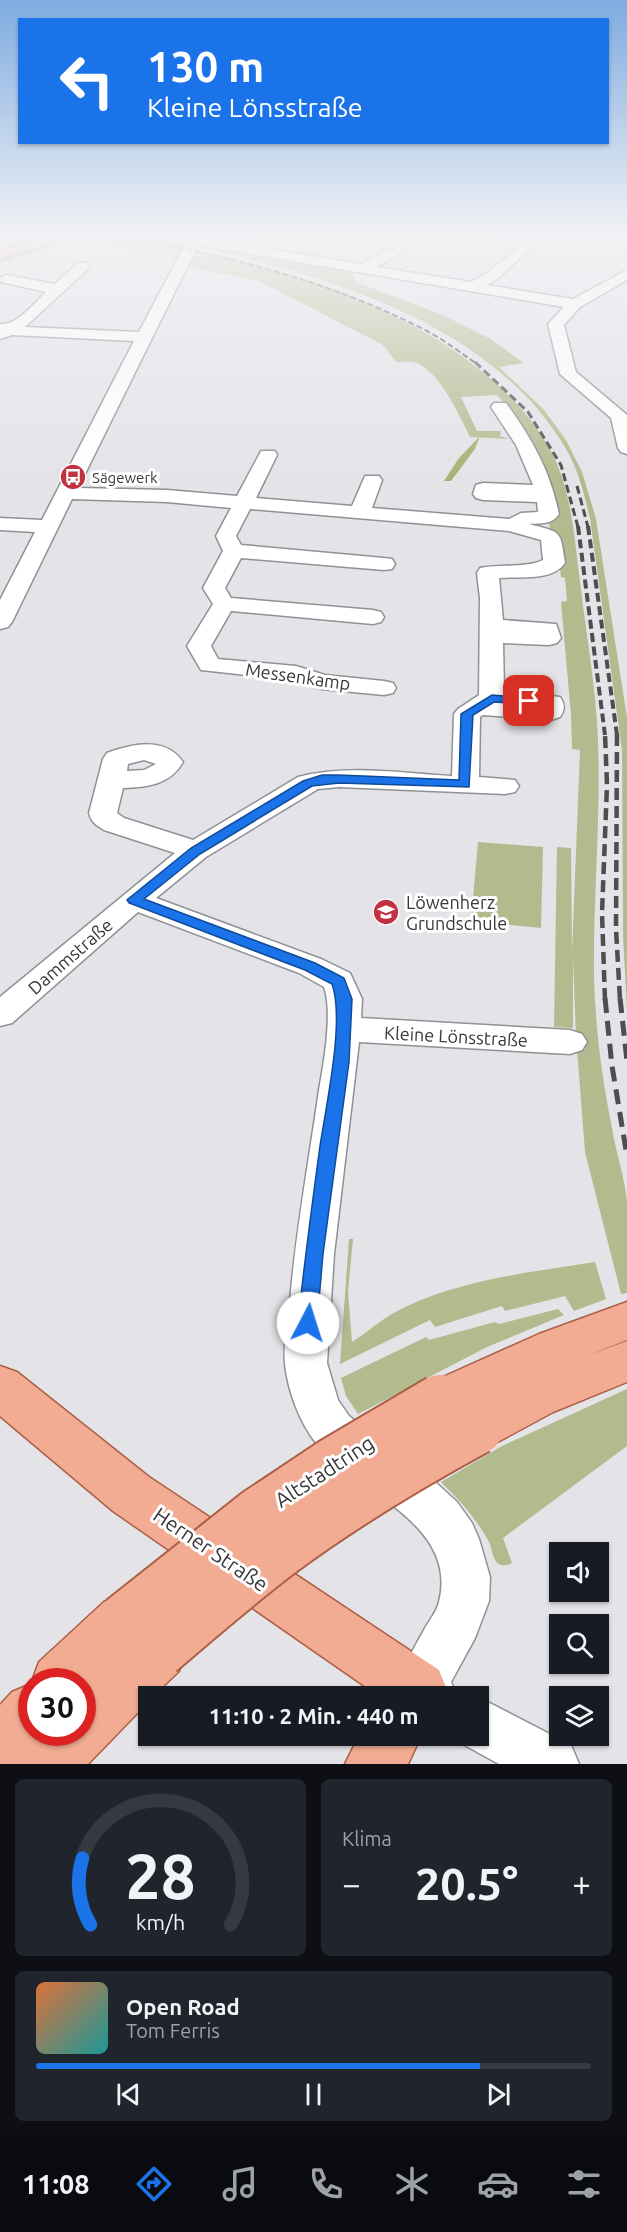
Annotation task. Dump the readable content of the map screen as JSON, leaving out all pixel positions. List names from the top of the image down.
{
  "streets": {
    "main road": ["Herner Straße"],
    "street": ["Messenkamp", "Dammstraße", "Kleine Lönsstraße"]
  },
  "places": {
    "bus stop": ["Sägewerk"],
    "school or university": ["Löwenherz Grundschule"]
  },
  "page": {
    "turn": ["130 m", "Kleine Lönsstraße"],
    "limit": "30",
    "trip": "11:10 · 2 Min. · 440 m",
    "tile": "Klima",
    "heat": ["−", "20.5°", "+"],
    "song": ["Open Road", "Tom Ferris"],
    "tabs": "11:08",
    "gauge": ["28", "km/h"]
  }
}
